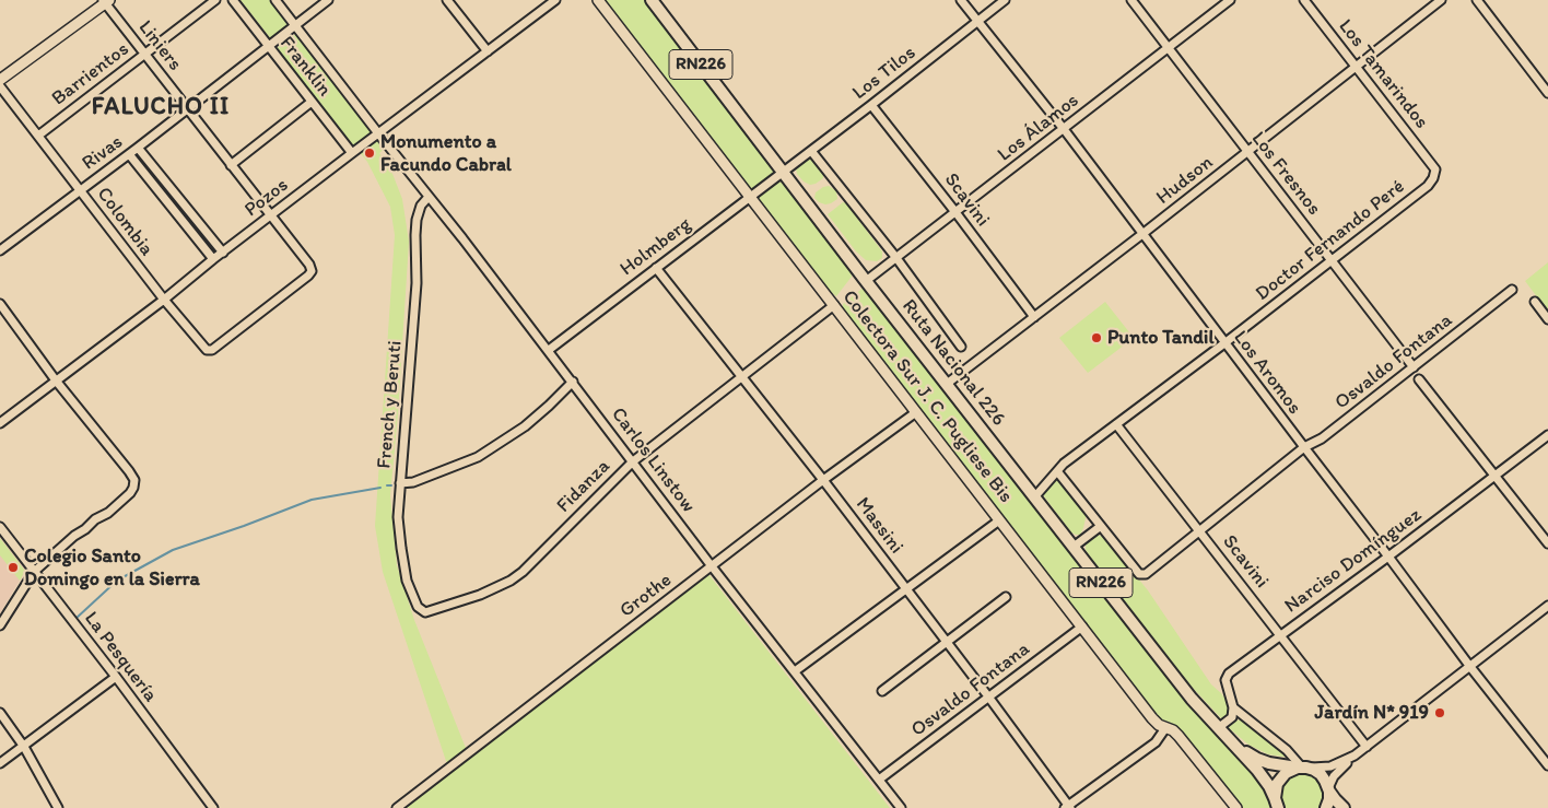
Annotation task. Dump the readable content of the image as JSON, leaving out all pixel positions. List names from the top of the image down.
{
  "streets": {
    "highway": ["RN226", "Ruta Nacional 226"],
    "main road": ["Colectora Sur J. C. Pugliese Bis"],
    "street": [
      "Liniers",
      "Franklin",
      "Los Tilos",
      "Barrientos",
      "Los Tamarindos",
      "Los Álamos",
      "Rivas",
      "Los Fresnos",
      "Hudson",
      "Pozos",
      "Scavini",
      "Colombia",
      "Doctor Fernando Peré",
      "Holmberg",
      "Osvaldo Fontana",
      "Los Aromos",
      "French y Beruti",
      "Carlos Linstow",
      "Fidanza",
      "Massini",
      "Narciso Domínguez",
      "Grothe",
      "La Pesquería"
    ]
  },
  "crossings": [
    ["Liniers", "Barrientos"],
    ["Liniers", "Rivas"],
    ["Liniers", "Pozos"],
    ["Liniers", "Colombia"],
    ["Franklin", "Rivas"],
    ["Franklin", "Pozos"],
    ["Los Tilos", "Scavini"],
    ["Los Tilos", "Holmberg"],
    ["Los Tilos", "Ruta Nacional 226"],
    ["Los Tilos", "Los Aromos"],
    ["Barrientos", "Colombia"],
    ["Los Tamarindos", "Hudson"],
    ["Los Tamarindos", "Doctor Fernando Peré"],
    ["Los Álamos", "Los Fresnos"],
    ["Los Álamos", "Scavini"],
    ["Los Álamos", "Ruta Nacional 226"],
    ["Los Álamos", "Los Aromos"],
    ["Rivas", "Colombia"],
    ["Rivas", "Carlos Linstow"],
    ["Los Fresnos", "Hudson"],
    ["Los Fresnos", "Doctor Fernando Peré"],
    ["Los Fresnos", "Osvaldo Fontana"],
    ["Hudson", "Scavini"],
    ["Hudson", "Ruta Nacional 226"],
    ["Hudson", "Los Aromos"],
    ["Pozos", "Colombia"],
    ["Pozos", "Carlos Linstow"],
    ["Scavini", "Doctor Fernando Peré"],
    ["Scavini", "Osvaldo Fontana"],
    ["Scavini", "Narciso Domínguez"],
    ["Doctor Fernando Peré", "Ruta Nacional 226"],
    ["Doctor Fernando Peré", "Los Aromos"],
    ["Holmberg", "Ruta Nacional 226"],
    ["Holmberg", "Colectora Sur J. C. Pugliese Bis"],
    ["Holmberg", "Carlos Linstow"],
    ["Holmberg", "Massini"],
    ["Osvaldo Fontana", "Los Aromos"],
    ["Osvaldo Fontana", "Colectora Sur J. C. Pugliese Bis"],
    ["Osvaldo Fontana", "Carlos Linstow"],
    ["Osvaldo Fontana", "Massini"],
    ["Los Aromos", "Narciso Domínguez"],
    ["Colectora Sur J. C. Pugliese Bis", "Fidanza"],
    ["Colectora Sur J. C. Pugliese Bis", "Grothe"],
    ["French y Beruti", "Carlos Linstow"],
    ["French y Beruti", "Fidanza"],
    ["Carlos Linstow", "Fidanza"],
    ["Carlos Linstow", "Grothe"],
    ["Fidanza", "Massini"],
    ["Massini", "Grothe"]
  ],
  "districts": ["FALUCHO II"],
  "places": [
    "Monumento a Facundo Cabral",
    "Punto Tandil",
    "Colegio Santo Domingo en la Sierra",
    "Jardín N* 919"
  ]
}
